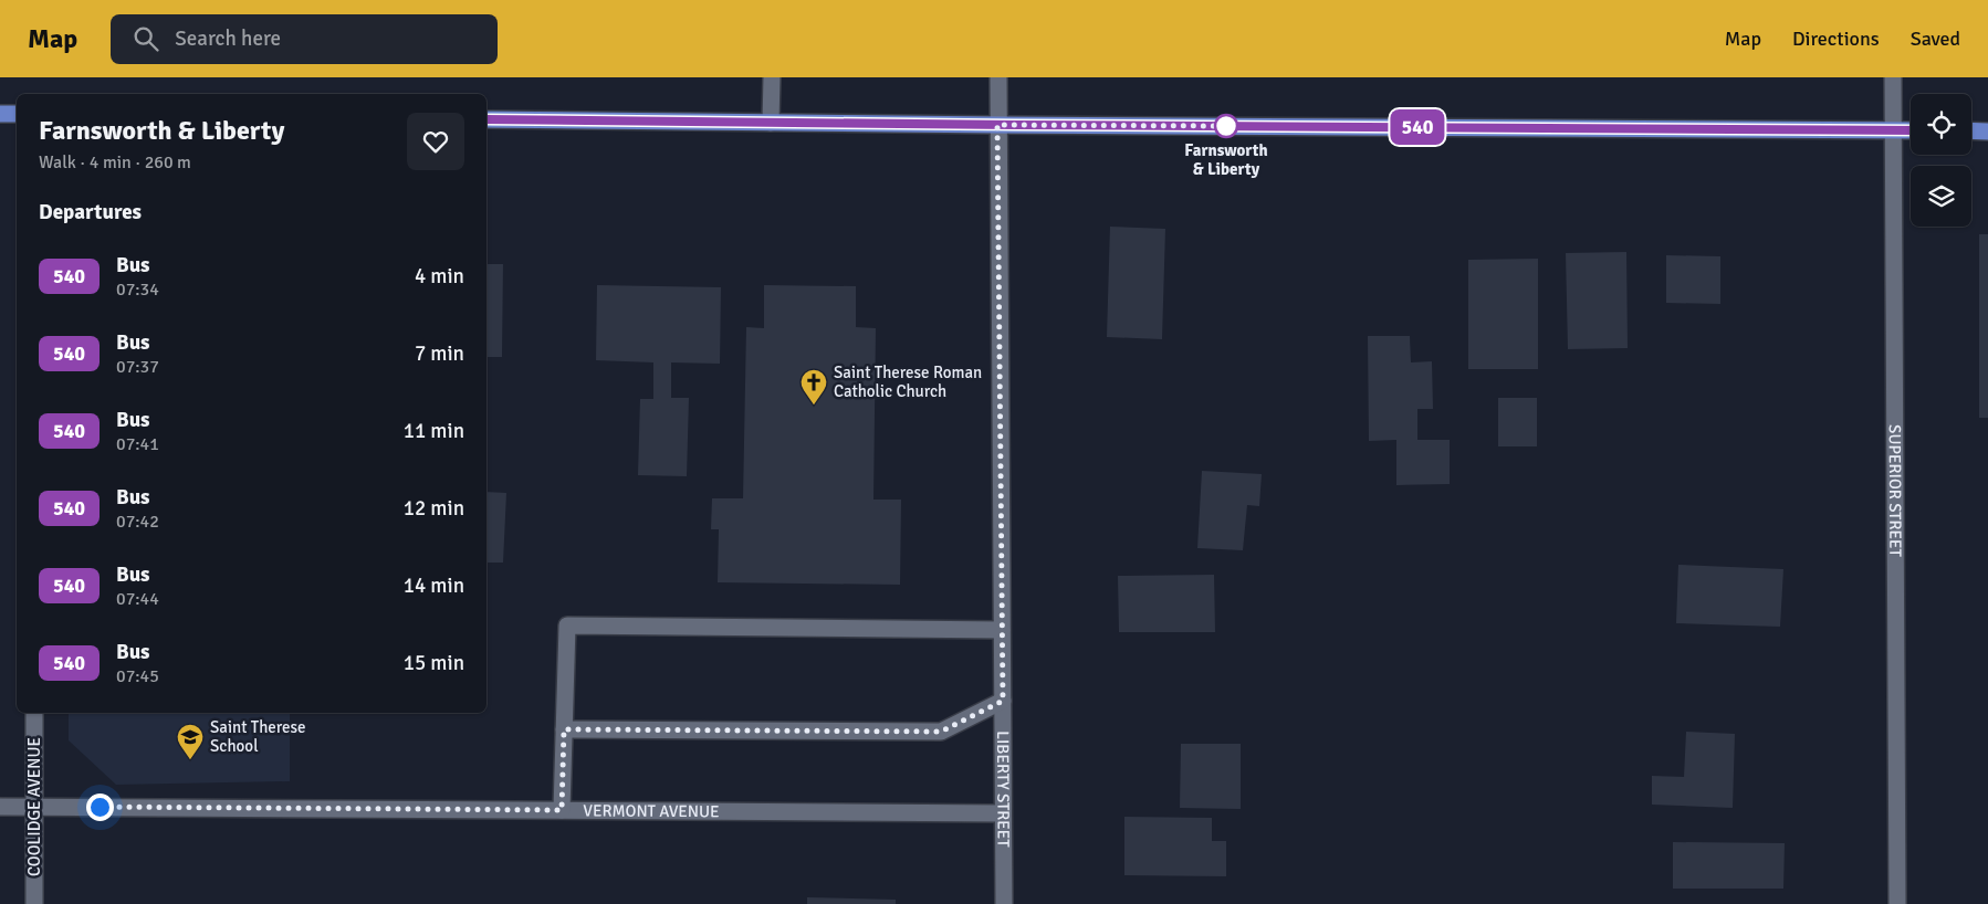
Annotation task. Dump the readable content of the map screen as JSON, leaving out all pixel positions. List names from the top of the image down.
{
  "streets": {
    "street": [
      "SUPERIOR STREET",
      "LIBERTY STREET",
      "COOLIDGE AVENUE",
      "VERMONT AVENUE"
    ]
  },
  "crossings": [
    ["LIBERTY STREET", "VERMONT AVENUE"],
    ["COOLIDGE AVENUE", "VERMONT AVENUE"]
  ],
  "places": {
    "other": ["Farnsworth & Liberty"],
    "church": ["Saint Therese Roman Catholic Church"],
    "school or university": ["Saint Therese School"]
  },
  "lines": ["bus line 540"],
  "page": {
    "header": "Map",
    "search": "Search here",
    "nav": ["Map", "Directions", "Saved"],
    "on_map": "540",
    "heading": [
      ["Farnsworth & Liberty", "Walk · 4 min · 260 m"],
      "Departures"
    ],
    "list": [
      {
        "mark": "540",
        "name": "Bus",
        "note": "07:34",
        "value": "4 min"
      },
      {
        "mark": "540",
        "name": "Bus",
        "note": "07:37",
        "value": "7 min"
      },
      {
        "mark": "540",
        "name": "Bus",
        "note": "07:41",
        "value": "11 min"
      },
      {
        "mark": "540",
        "name": "Bus",
        "note": "07:42",
        "value": "12 min"
      },
      {
        "mark": "540",
        "name": "Bus",
        "note": "07:44",
        "value": "14 min"
      },
      {
        "mark": "540",
        "name": "Bus",
        "note": "07:45",
        "value": "15 min"
      }
    ]
  }
}
